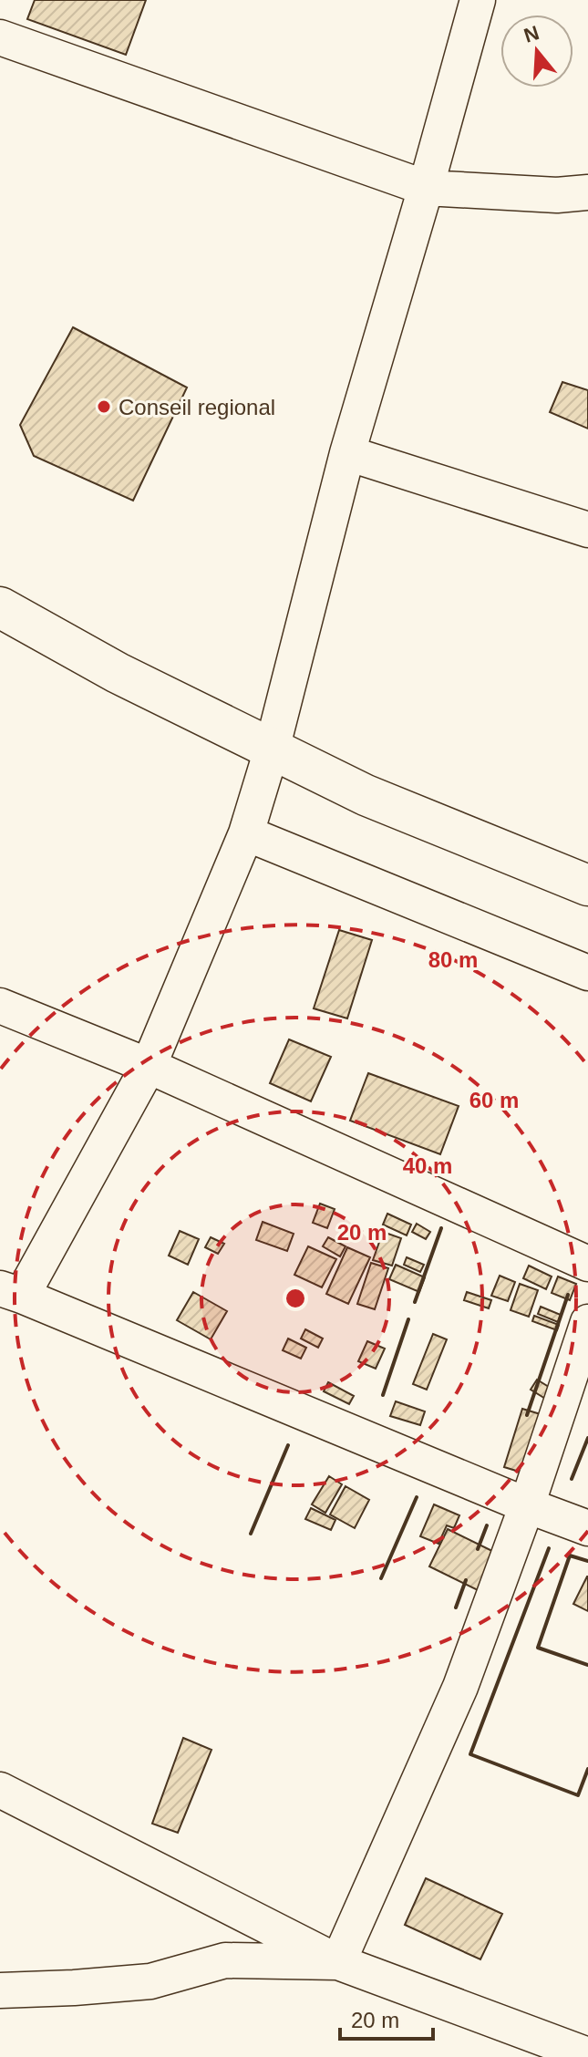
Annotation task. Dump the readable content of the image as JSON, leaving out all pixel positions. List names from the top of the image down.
{
  "places": ["Conseil regional"],
  "scale_bar": "20 m",
  "north": "top",
  "rings": [
    "80 m",
    "60 m",
    "40 m",
    "20 m"
  ]
}
